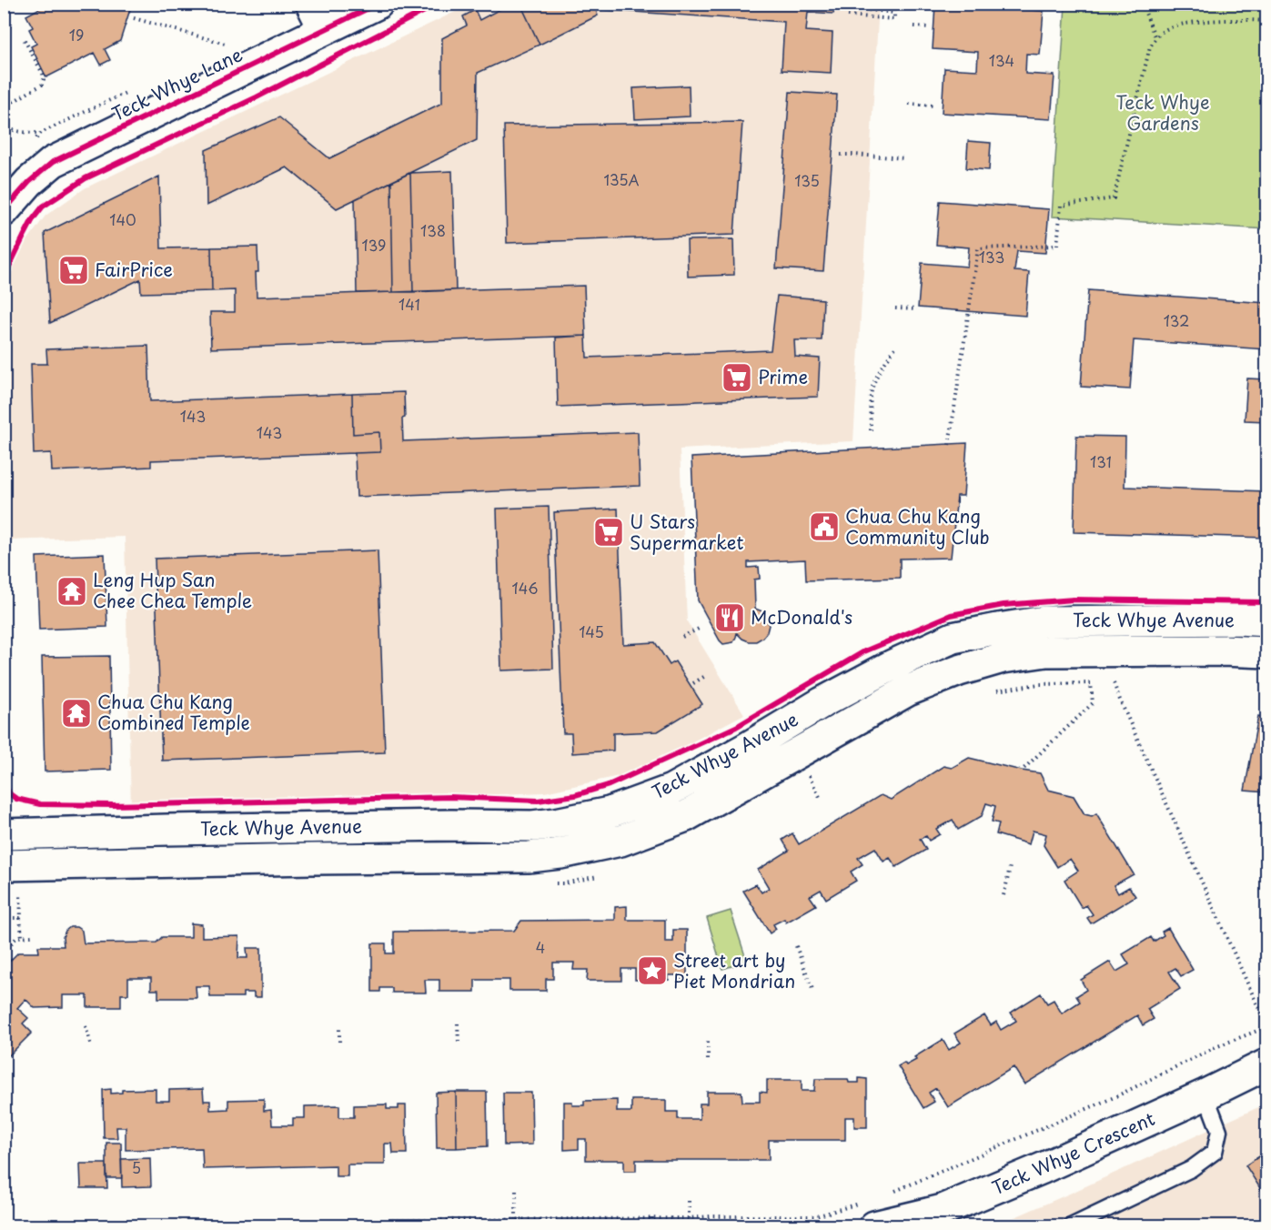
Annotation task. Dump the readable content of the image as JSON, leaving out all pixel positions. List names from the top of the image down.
{
  "streets": {
    "main road": ["Teck Whye Lane", "Teck Whye Avenue", "Teck Whye Crescent"]
  },
  "parks": ["Teck Whye Gardens"],
  "places": {
    "supermarket": ["FairPrice", "Prime", "U Stars Supermarket"],
    "public building": ["Chua Chu Kang Community Club"],
    "temple": ["Leng Hup San Chee Chea Temple", "Chua Chu Kang Combined Temple"],
    "restaurant": ["McDonald's"],
    "place": ["Street art by Piet Mondrian"]
  },
  "house_numbers": [
    "19",
    "134",
    "135A",
    "135",
    "140",
    "138",
    "139",
    "133",
    "141",
    "132",
    "143",
    "143",
    "131",
    "146",
    "145",
    "4",
    "5"
  ]
}
